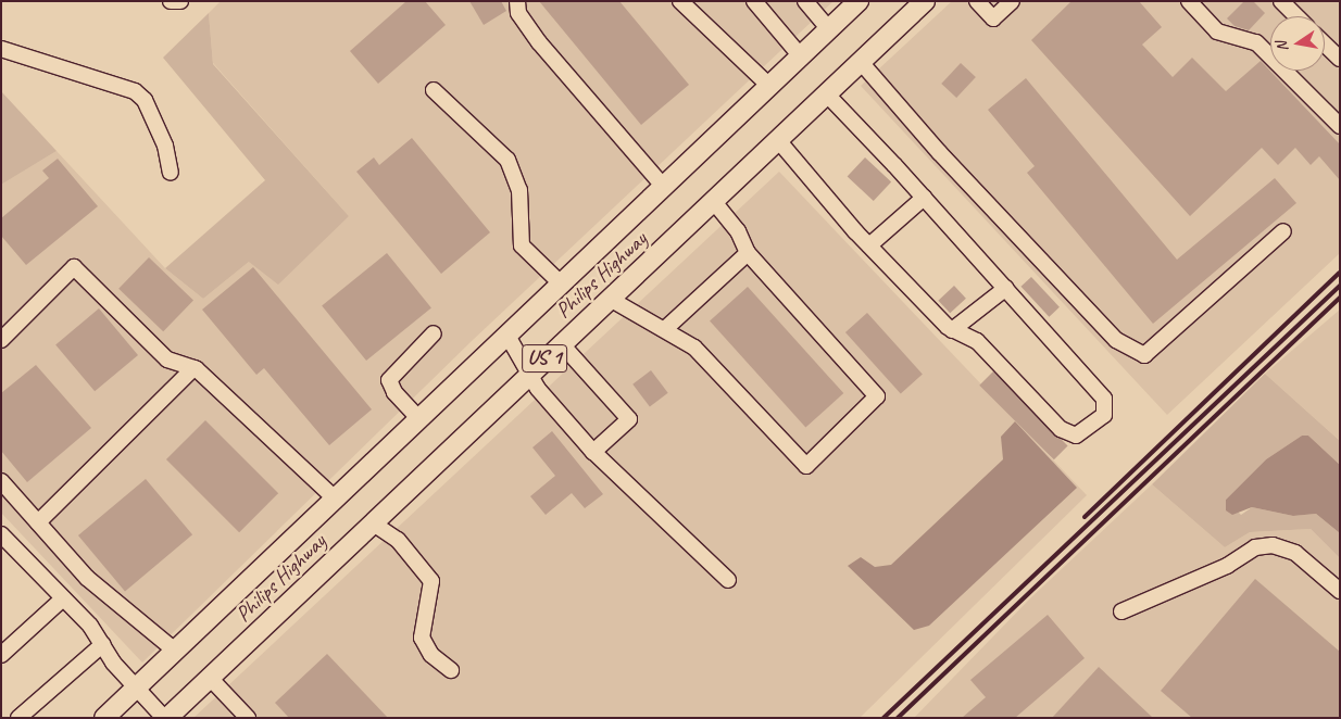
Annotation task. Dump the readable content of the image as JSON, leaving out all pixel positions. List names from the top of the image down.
{
  "streets": {
    "main road": ["Philips Highway", "US 1"]
  },
  "north": "left"
}
